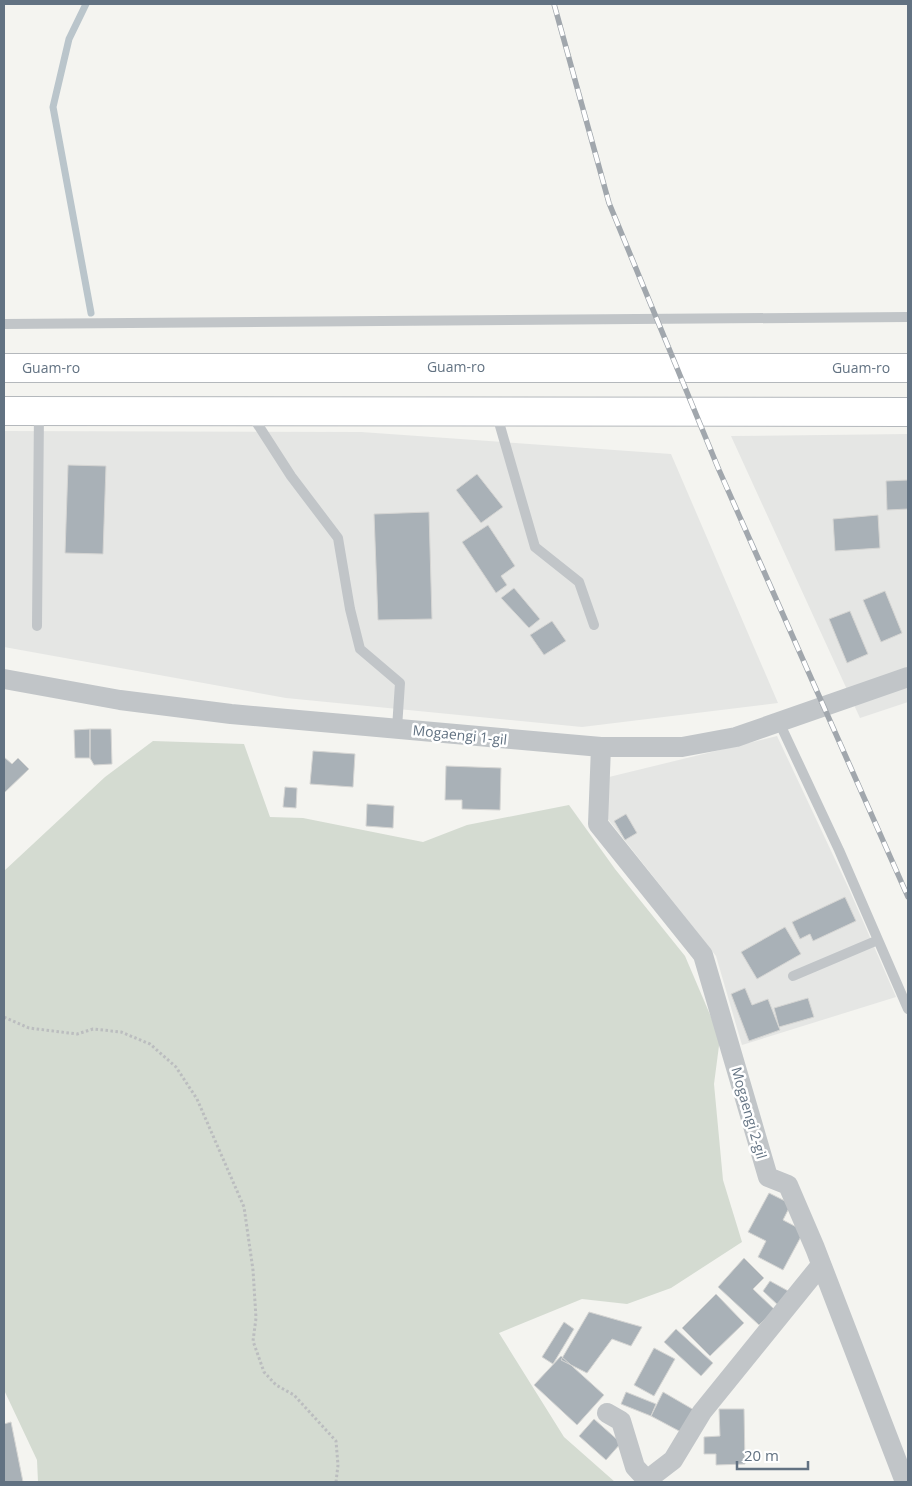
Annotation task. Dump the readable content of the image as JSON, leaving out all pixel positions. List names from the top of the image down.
{
  "streets": {
    "main road": ["Guam-ro"],
    "street": ["Mogaengi 1-gil", "Mogaengi 2-gil"]
  },
  "crossings": [
    ["Mogaengi 1-gil", "Mogaengi 2-gil"]
  ],
  "scale_bar": "20 m"
}
